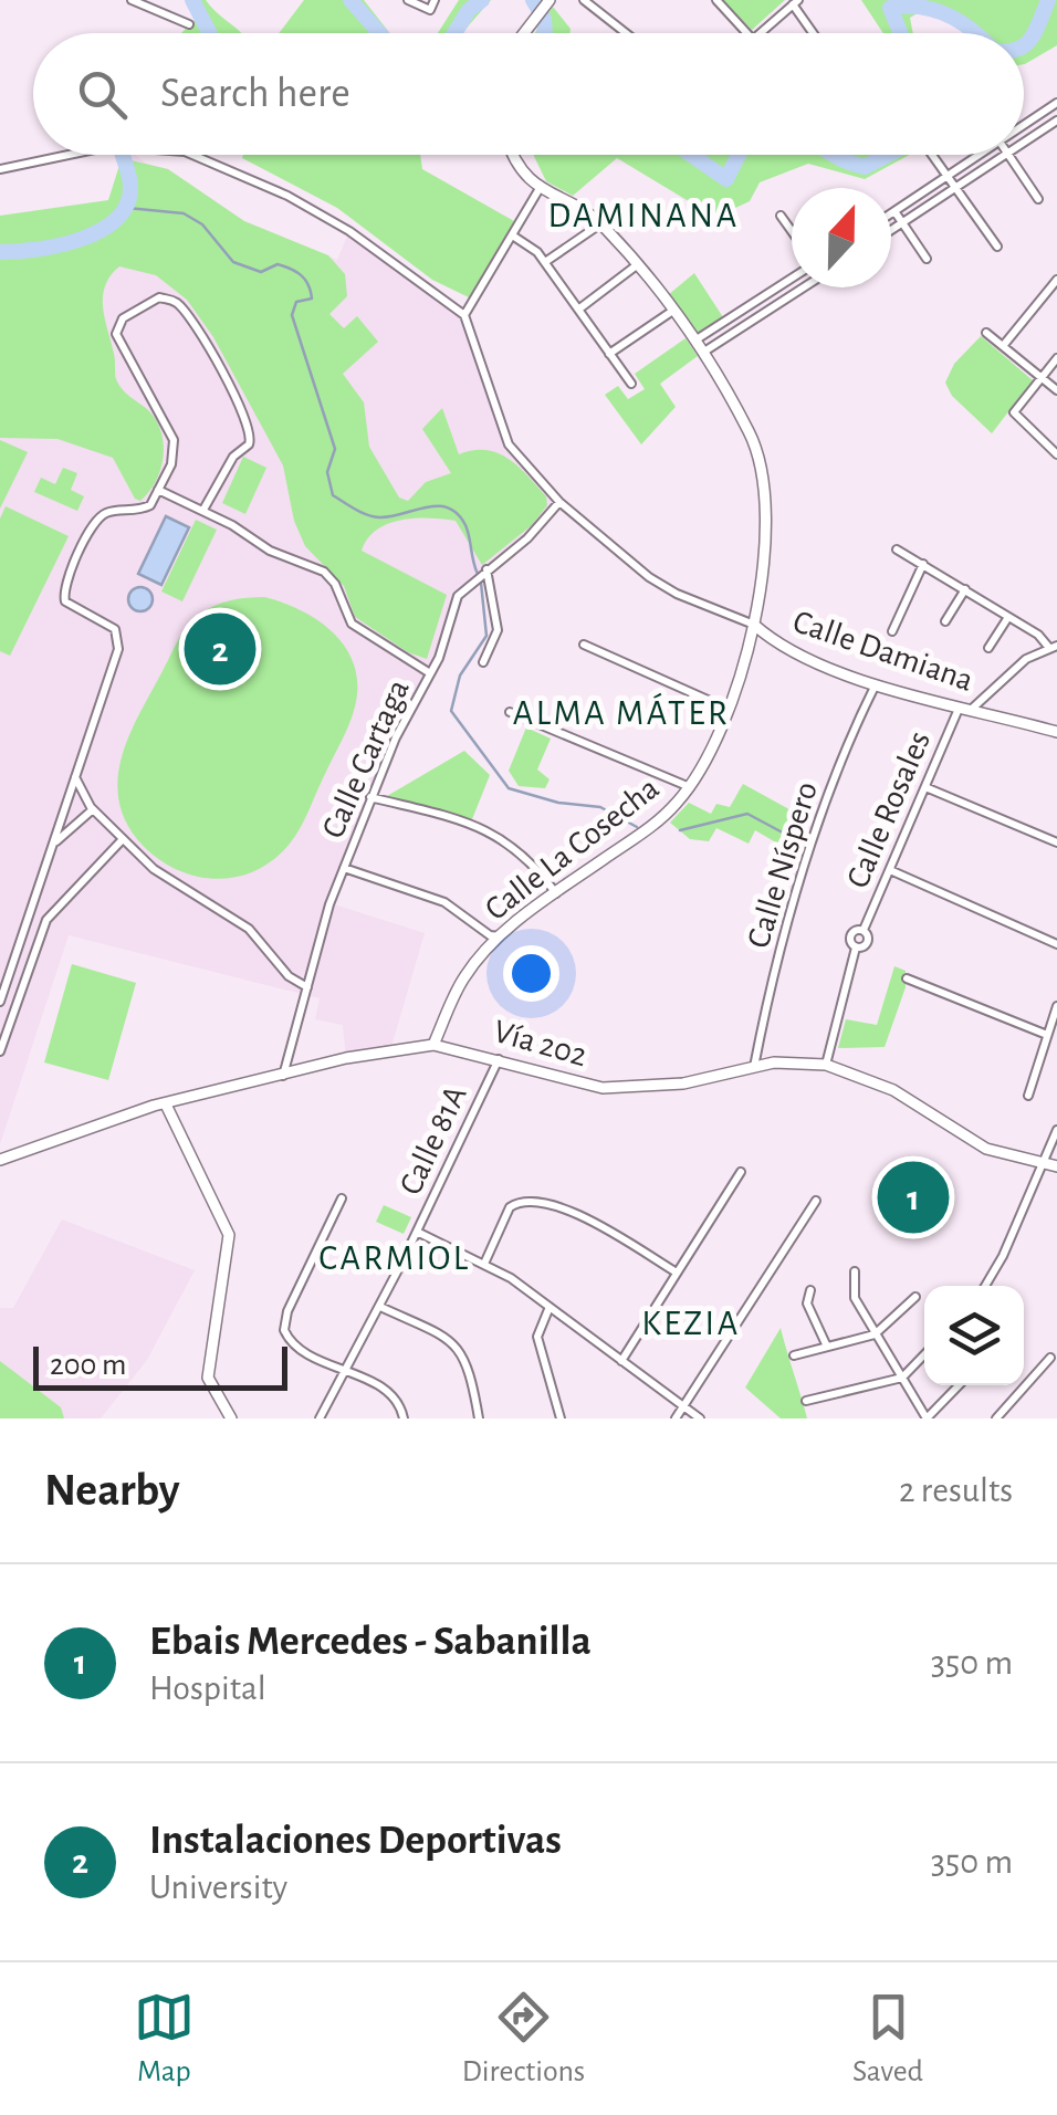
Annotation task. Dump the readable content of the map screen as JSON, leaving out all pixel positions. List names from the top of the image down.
{
  "streets": {
    "street": [
      "Calle Damiana",
      "Calle Cartaga",
      "Calle Rosales",
      "Calle La Cosecha",
      "Calle Níspero",
      "Vía 202",
      "Calle 81A"
    ]
  },
  "crossings": [
    ["Calle Damiana", "Calle Rosales"],
    ["Calle Damiana", "Calle La Cosecha"],
    ["Calle Damiana", "Calle Níspero"],
    ["Calle Cartaga", "Vía 202"],
    ["Calle Rosales", "Vía 202"],
    ["Calle La Cosecha", "Vía 202"],
    ["Calle Níspero", "Vía 202"],
    ["Vía 202", "Calle 81A"]
  ],
  "districts": [
    "DAMINANA",
    "ALMA MÁTER",
    "CARMIOL",
    "KEZIA"
  ],
  "scale_bar": "200 m",
  "north": "top",
  "page": {
    "search": "Search here",
    "pins": ["2", "1"],
    "scale": "200 m",
    "heading": ["Nearby", "2 results"],
    "list": [
      {
        "mark": "1",
        "name": "Ebais Mercedes - Sabanilla",
        "note": "Hospital",
        "value": "350 m"
      },
      {
        "mark": "2",
        "name": "Instalaciones Deportivas",
        "note": "University",
        "value": "350 m"
      }
    ],
    "nav": ["Map", "Directions", "Saved"]
  }
}
